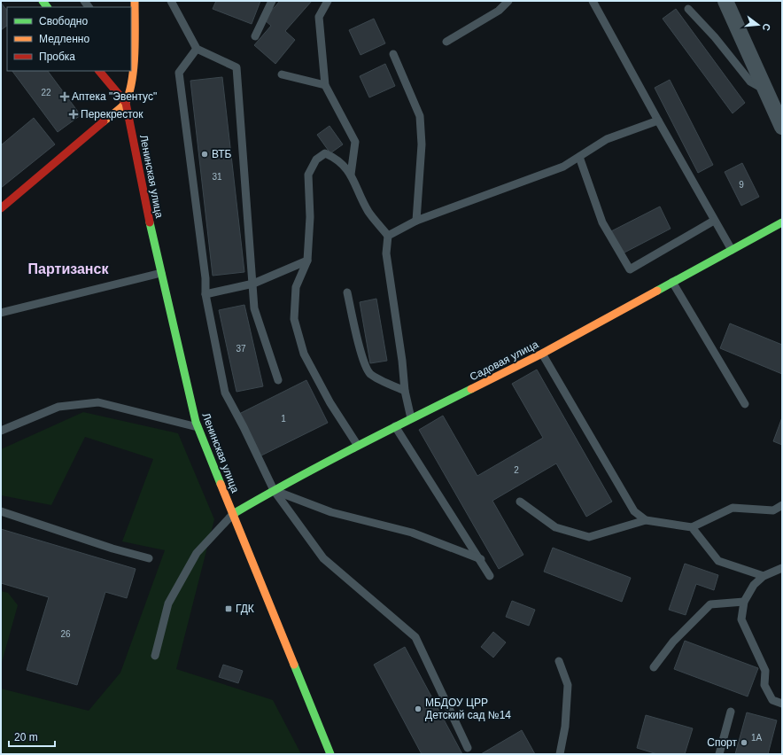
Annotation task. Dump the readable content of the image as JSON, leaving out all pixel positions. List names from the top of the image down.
{
  "streets": {
    "street": ["Ленинская улица", "Садовая улица"]
  },
  "crossings": [
    ["Ленинская улица", "Садовая улица"]
  ],
  "districts": ["Партизанск"],
  "places": {
    "health": ["Аптека \"Эвентус\"", "Перекресток"],
    "other": ["ВТБ", "МБДОУ ЦРР Детский сад №14", "Спорт"],
    "transit": ["ГДК"]
  },
  "house_numbers": [
    "22",
    "31",
    "9",
    "37",
    "1",
    "2",
    "26",
    "1А"
  ],
  "legend": ["Свободно", "Медленно", "Пробка"],
  "scale_bar": "20 m",
  "north": "right"
}
